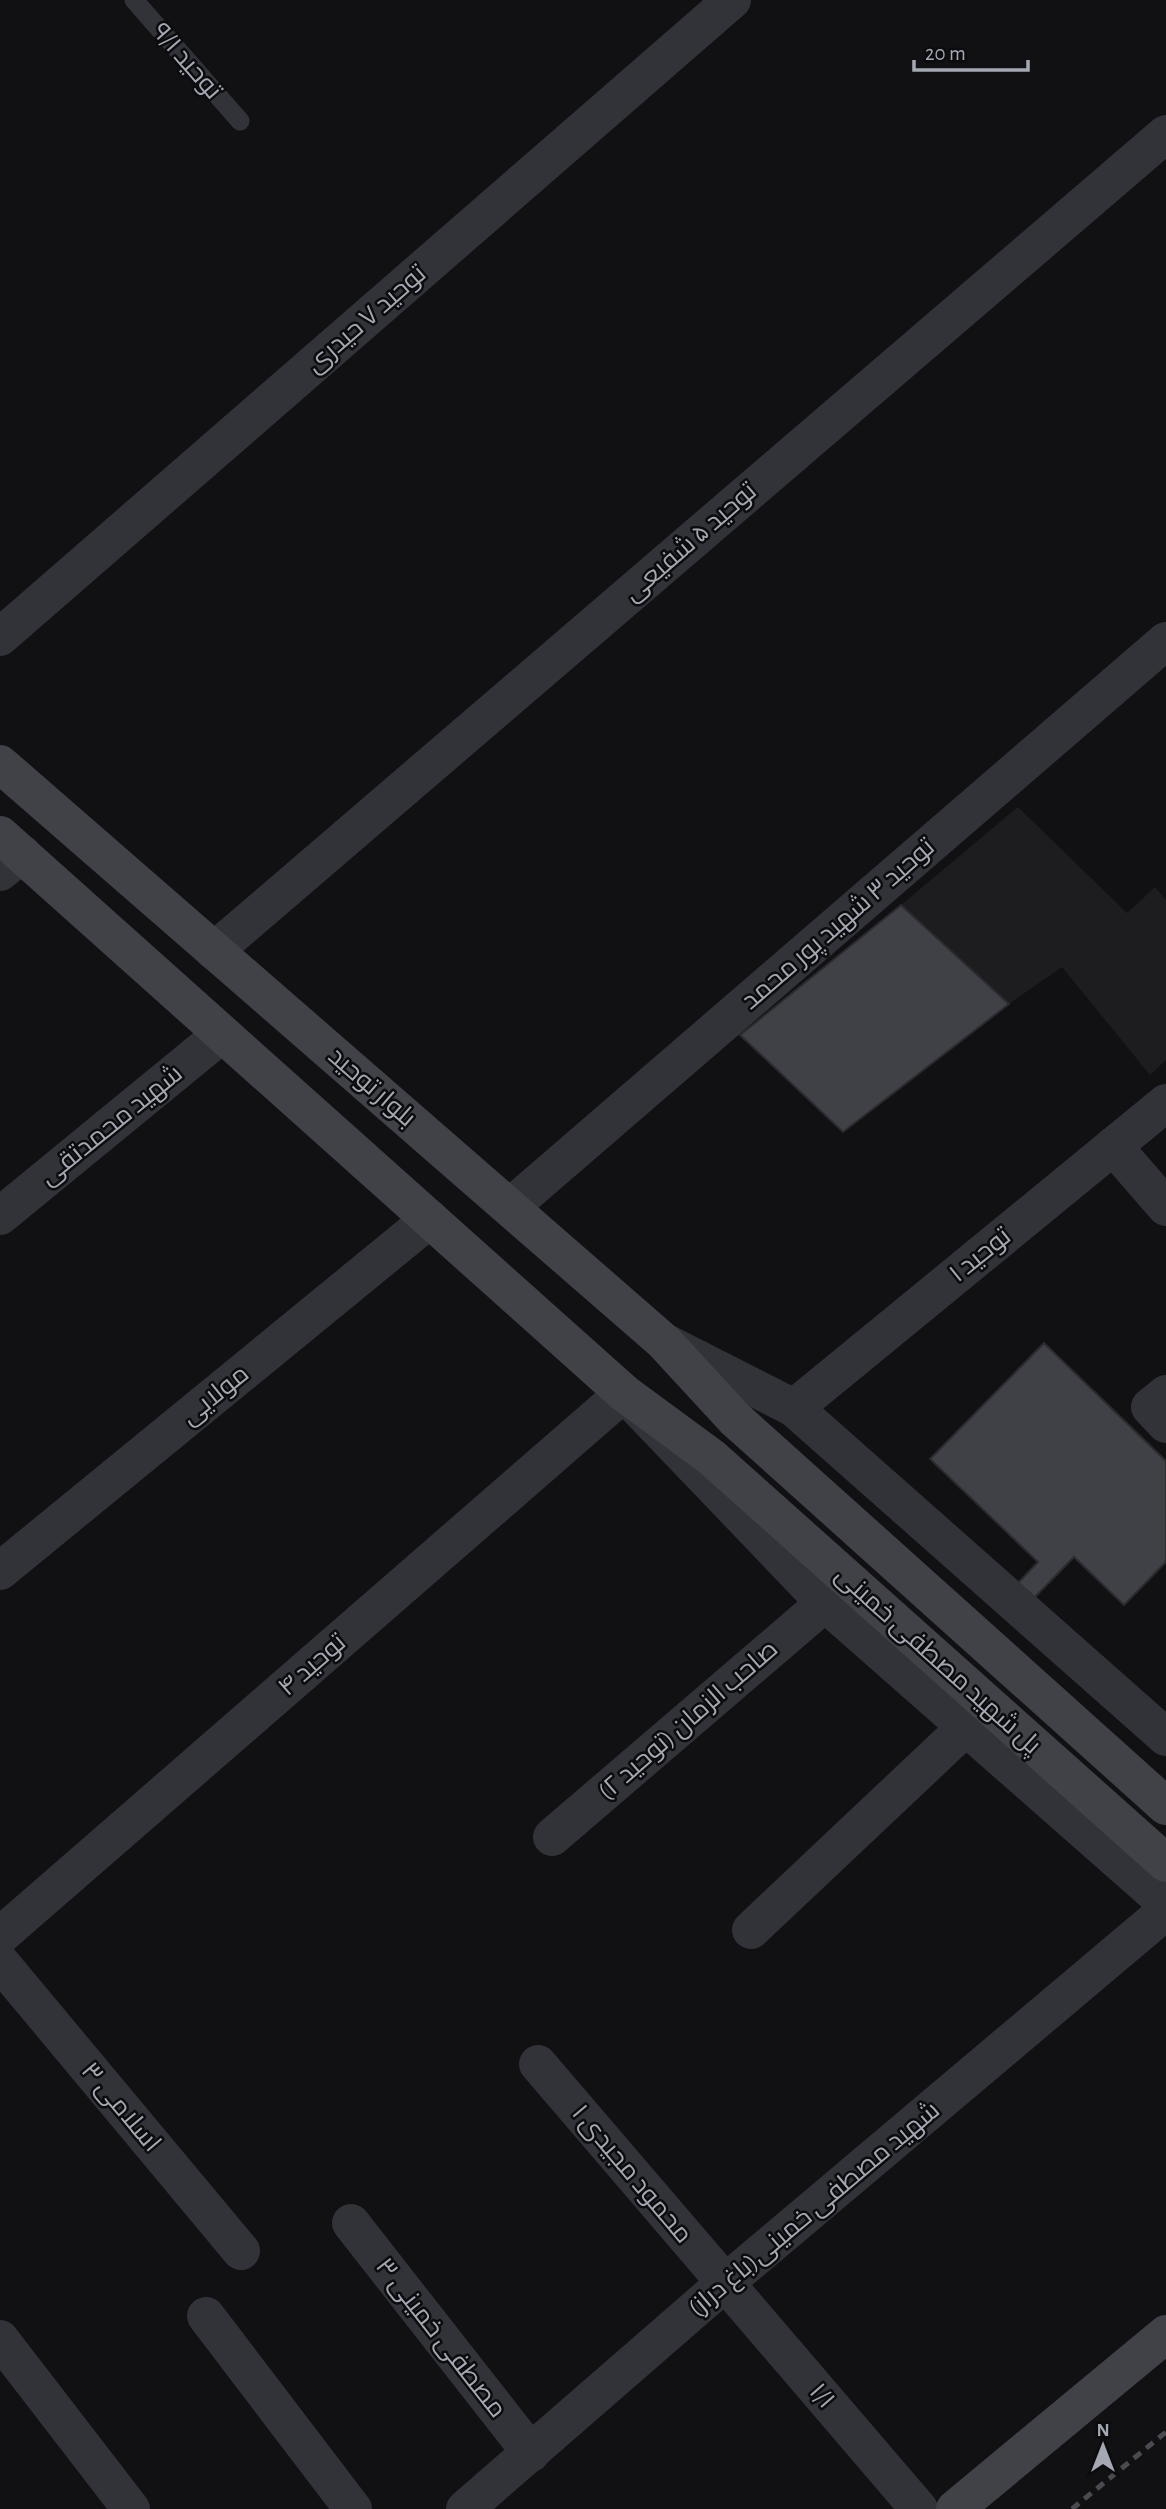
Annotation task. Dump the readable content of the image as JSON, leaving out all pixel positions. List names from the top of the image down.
{
  "streets": {
    "main road": ["بلوار توحید", "پل شهید مصطفی خمینی"],
    "street": [
      "توحید ۷ حیدری",
      "توحید ۵ شفیعی",
      "توحید ۳ شهيد پور محمد",
      "شهید محمدتقی",
      "توحید ۱",
      "مولایی",
      "توحید ۴",
      "صاحب الزمان (توحید ۲)",
      "۳ اسلامی",
      "۱ محمود مجیدی",
      "شهید مصطفی خمینی(باغ دراز)",
      "مصطفی خمینی ۳",
      "۱/۱"
    ],
    "lane": ["توحید ۹/۱"]
  },
  "crossings": [
    ["توحید ۵ شفیعی", "بلوار توحید"],
    ["توحید ۳ شهيد پور محمد", "بلوار توحید"],
    ["بلوار توحید", "پل شهید مصطفی خمینی"],
    ["پل شهید مصطفی خمینی", "توحید ۴"],
    ["۱ محمود مجیدی", "شهید مصطفی خمینی(باغ دراز)"],
    ["۱ محمود مجیدی", "۱/۱"],
    ["شهید مصطفی خمینی(باغ دراز)", "مصطفی خمینی ۳"],
    ["شهید مصطفی خمینی(باغ دراز)", "۱/۱"]
  ],
  "scale_bar": "20 m",
  "north": "top"
}
